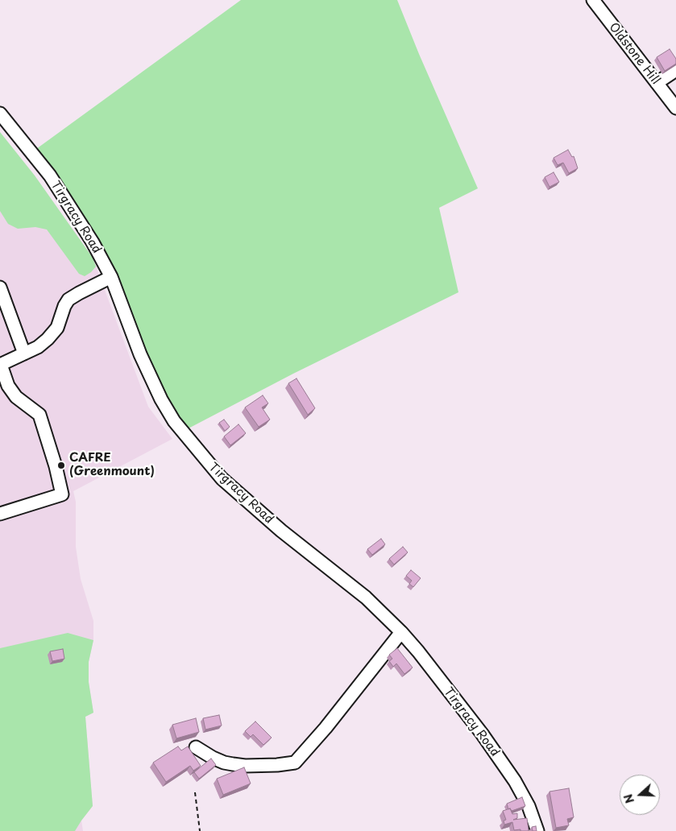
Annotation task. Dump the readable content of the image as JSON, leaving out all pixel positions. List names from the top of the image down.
{
  "streets": {
    "street": ["Oldstone Hill", "Tirgracy Road"]
  },
  "places": ["CAFRE (Greenmount)"],
  "north": "left"
}
